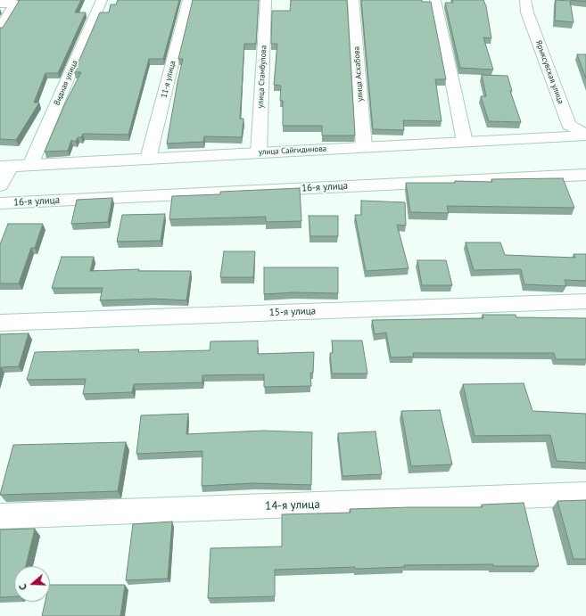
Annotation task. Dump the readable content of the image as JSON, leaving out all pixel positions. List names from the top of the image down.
{
  "streets": {
    "street": [
      "Ярыксувская улица",
      "улица Асхабова",
      "улица Стамбулова",
      "11-я улица",
      "Видная улица",
      "улица Сайгидинова",
      "16-я улица",
      "15-я улица",
      "14-я улица"
    ]
  },
  "crossings": [
    ["Ярыксувская улица", "улица Сайгидинова"],
    ["улица Асхабова", "улица Сайгидинова"],
    ["улица Стамбулова", "улица Сайгидинова"],
    ["11-я улица", "улица Сайгидинова"],
    ["Видная улица", "улица Сайгидинова"]
  ],
  "north": "left"
}
